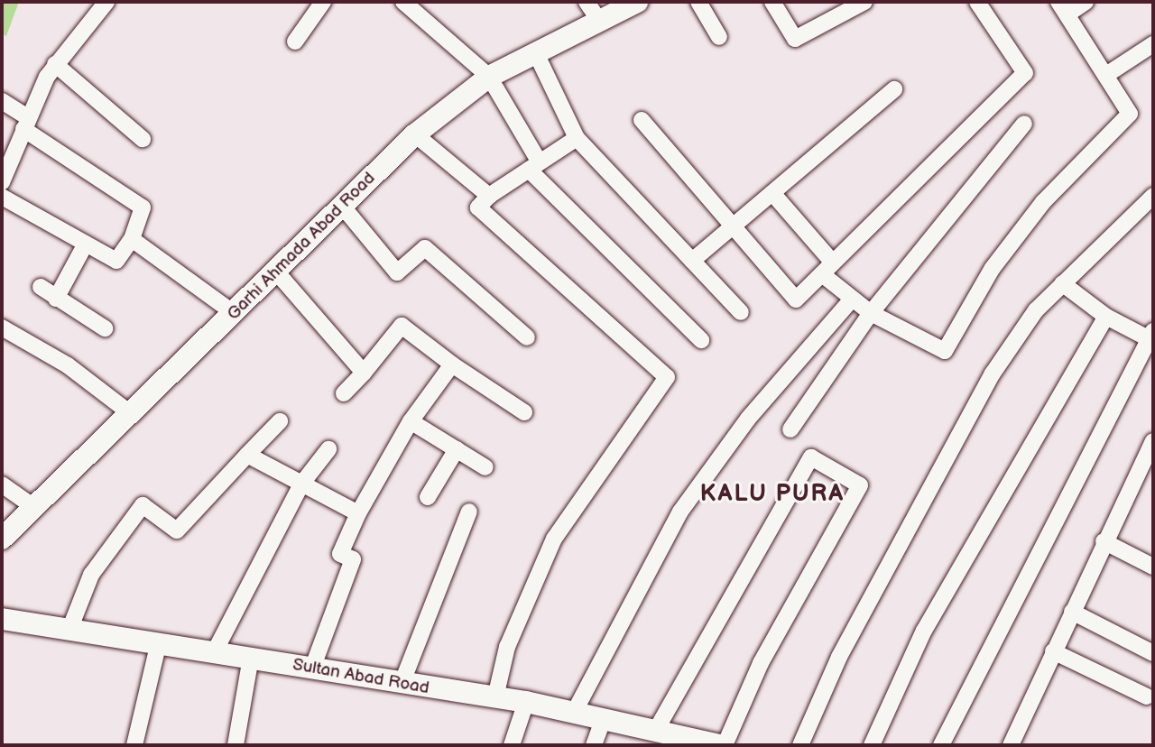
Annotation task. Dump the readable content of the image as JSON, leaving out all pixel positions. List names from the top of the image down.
{
  "streets": {
    "street": ["Garhi Ahmada Abad Road", "Sultan Abad Road"]
  },
  "districts": ["KALU PURA"]
}
